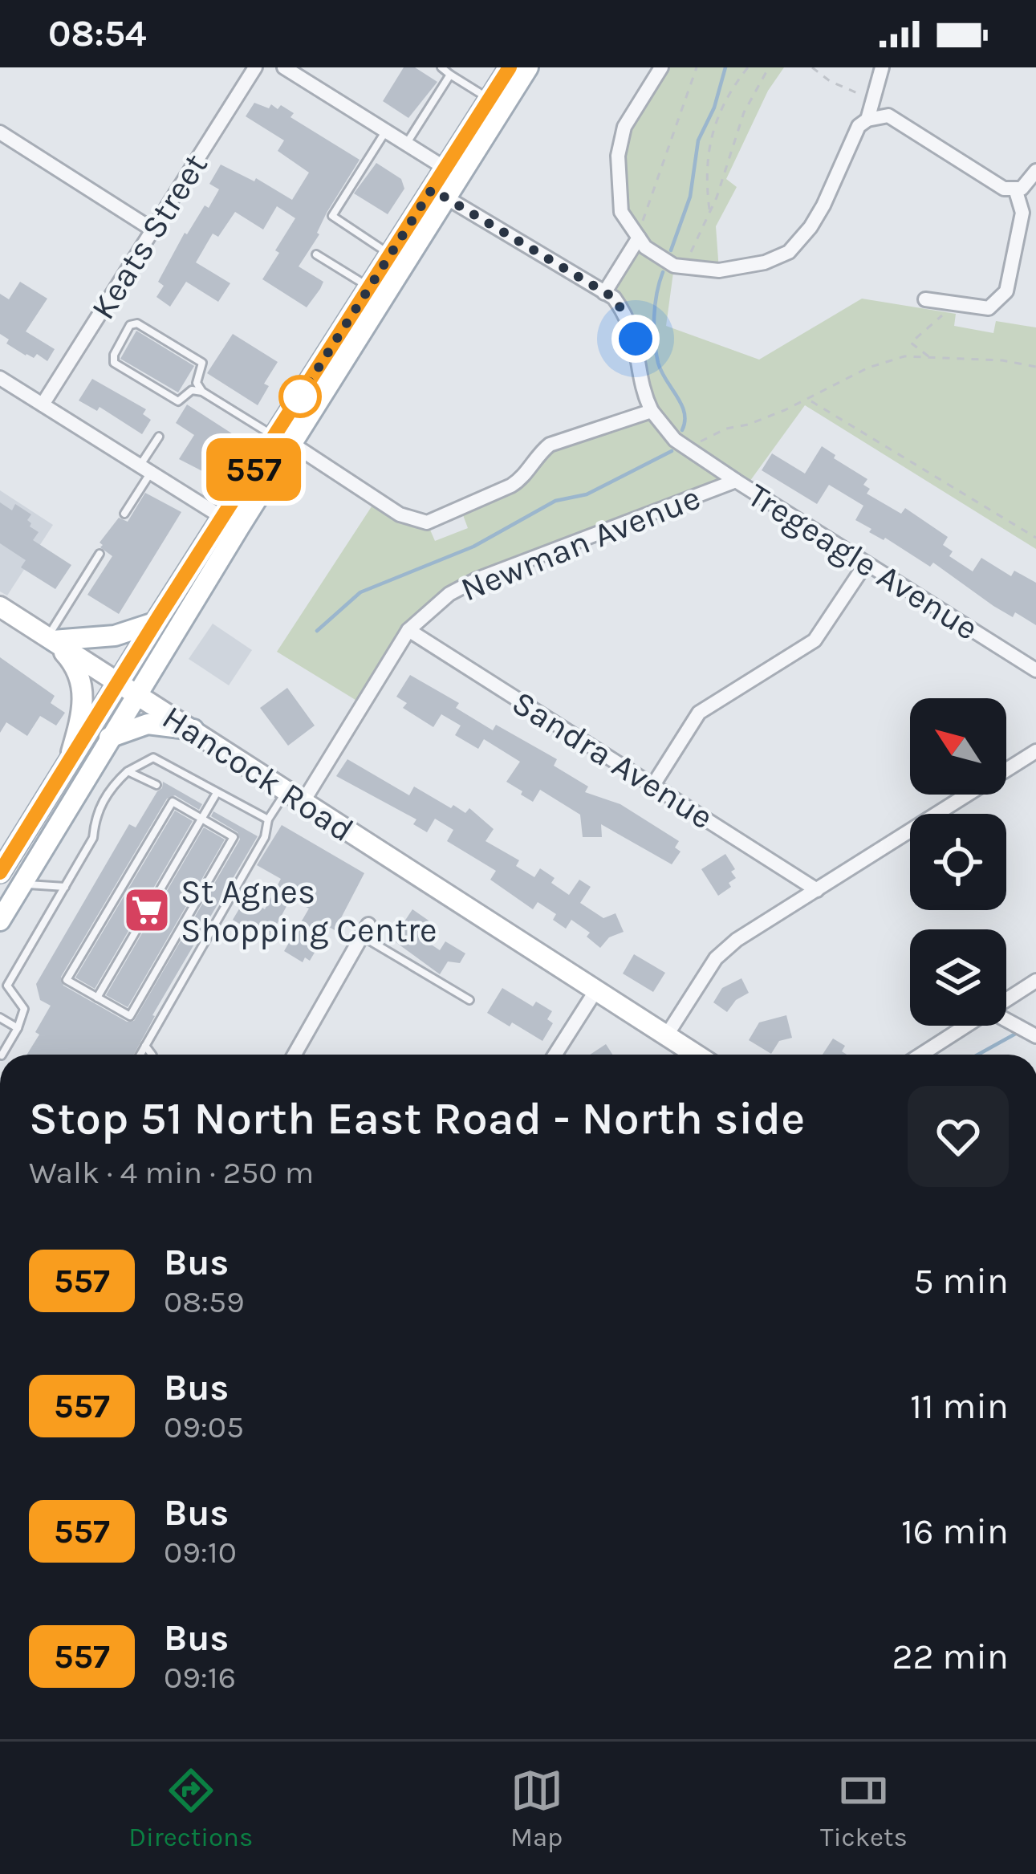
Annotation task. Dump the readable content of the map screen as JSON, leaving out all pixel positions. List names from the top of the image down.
{
  "streets": {
    "main road": ["Hancock Road"],
    "street": [
      "Keats Street",
      "Newman Avenue",
      "Tregeagle Avenue",
      "Sandra Avenue"
    ]
  },
  "crossings": [
    ["Newman Avenue", "Tregeagle Avenue"],
    ["Newman Avenue", "Sandra Avenue"],
    ["Newman Avenue", "Hancock Road"]
  ],
  "places": {
    "supermarket": ["St Agnes Shopping Centre"]
  },
  "lines": ["bus line 557"],
  "north": "top left",
  "page": {
    "status": "08:54",
    "on_map": "557",
    "heading": ["Stop 51 North East Road - North side", "Walk · 4 min · 250 m"],
    "list": [
      {
        "mark": "557",
        "name": "Bus",
        "note": "08:59",
        "value": "5 min"
      },
      {
        "mark": "557",
        "name": "Bus",
        "note": "09:05",
        "value": "11 min"
      },
      {
        "mark": "557",
        "name": "Bus",
        "note": "09:10",
        "value": "16 min"
      },
      {
        "mark": "557",
        "name": "Bus",
        "note": "09:16",
        "value": "22 min"
      }
    ],
    "tabs": ["Directions", "Map", "Tickets"]
  }
}
